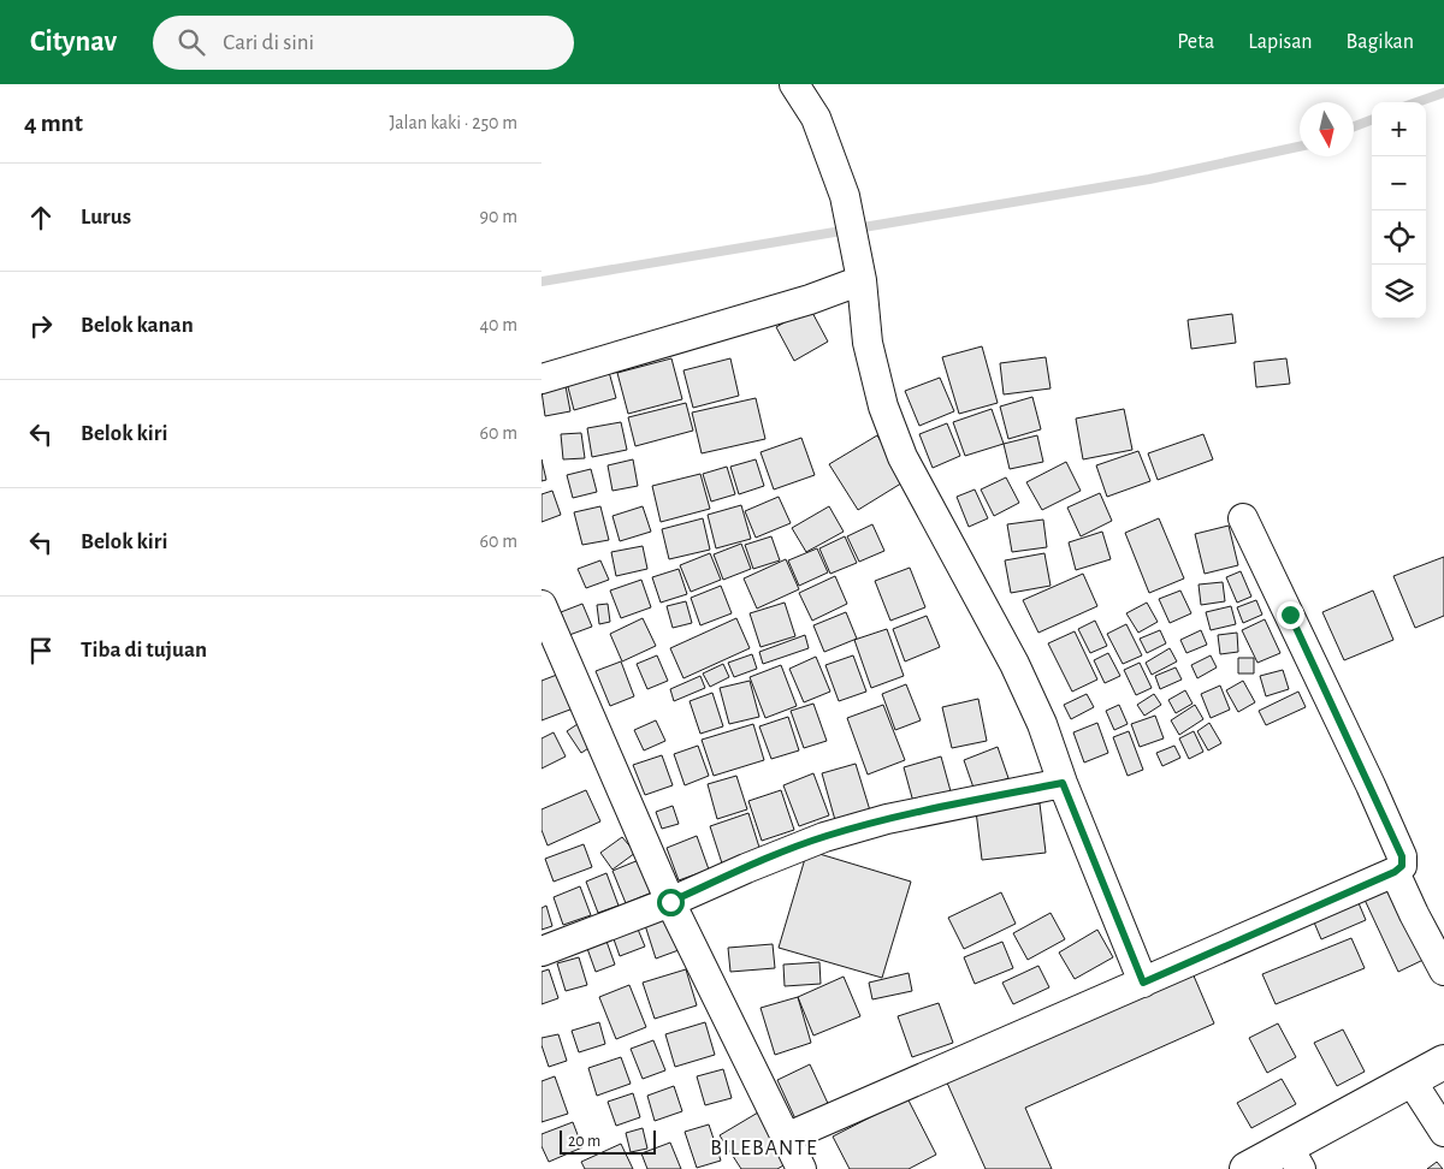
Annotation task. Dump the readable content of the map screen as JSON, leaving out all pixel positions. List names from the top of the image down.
{
  "districts": ["BILEBANTE"],
  "scale_bar": "20 m",
  "north": "bottom",
  "page": {
    "header": "Citynav",
    "search": "Cari di sini",
    "nav": ["Peta", "Lapisan", "Bagikan"],
    "heading": ["4 mnt", "Jalan kaki · 250 m"],
    "map_buttons": ["+", "−"],
    "list": [
      ["Lurus", "90 m"],
      ["Belok kanan", "40 m"],
      ["Belok kiri", "60 m"],
      ["Belok kiri", "60 m"],
      "Tiba di tujuan"
    ],
    "scale": "20 m"
  }
}
